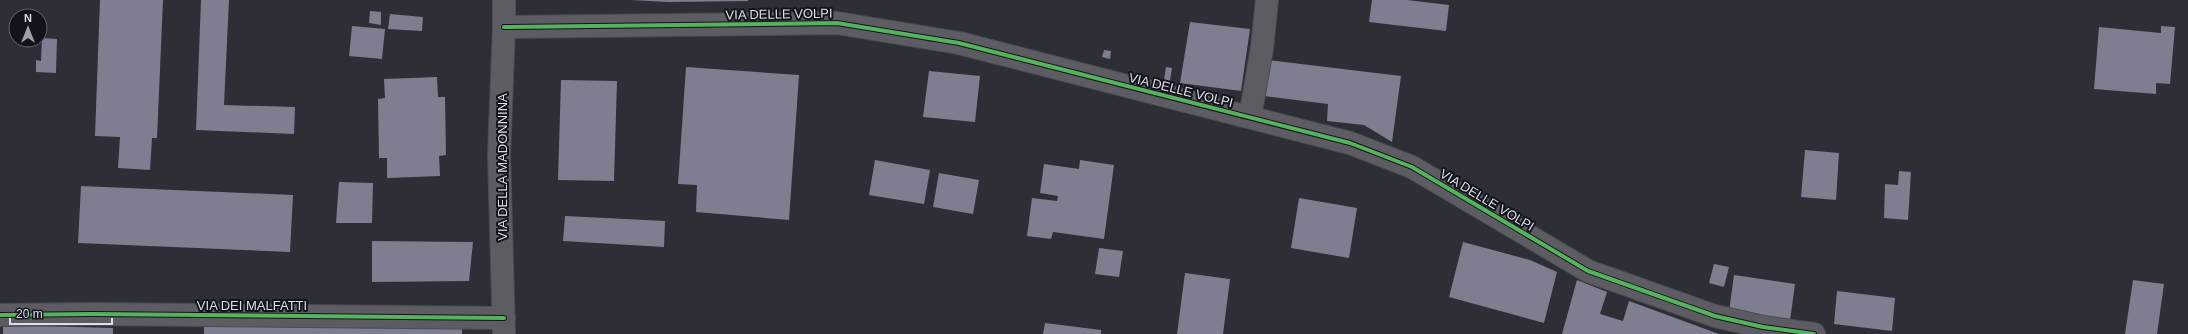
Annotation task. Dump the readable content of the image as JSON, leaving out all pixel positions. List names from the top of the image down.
{
  "streets": {
    "street": ["VIA DELLE VOLPI", "VIA DELLA MADONNINA", "VIA DEI MALFATTI"]
  },
  "crossings": [
    ["VIA DELLE VOLPI", "VIA DELLA MADONNINA"],
    ["VIA DELLA MADONNINA", "VIA DEI MALFATTI"]
  ],
  "scale_bar": "20 m",
  "north": "top"
}
